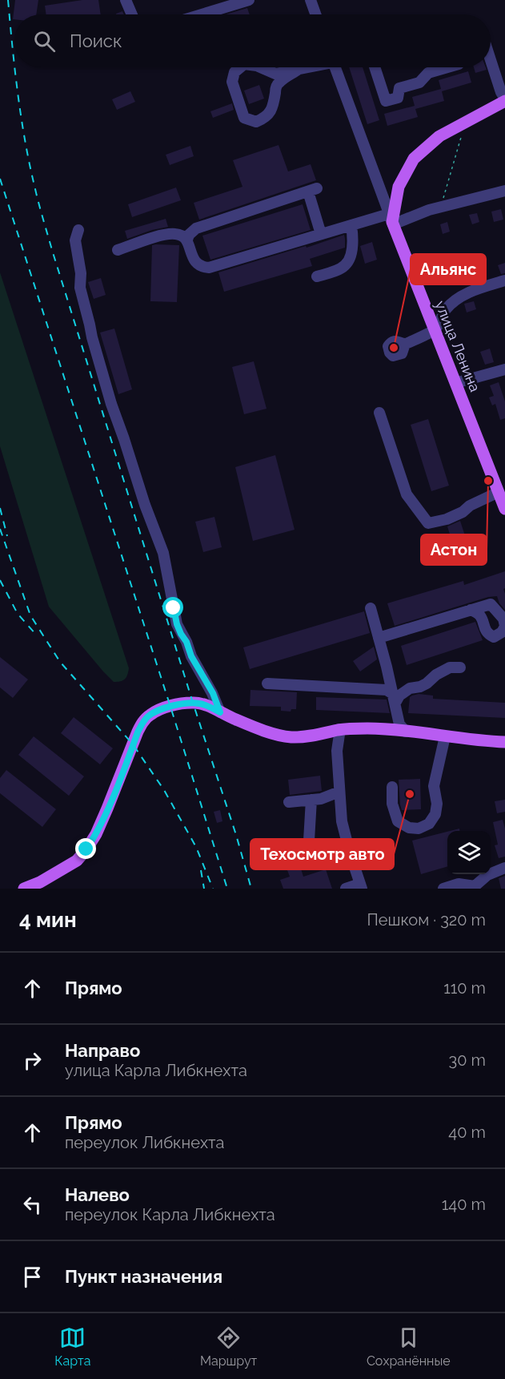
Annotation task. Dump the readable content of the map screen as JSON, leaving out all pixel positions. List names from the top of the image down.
{
  "streets": {
    "main road": ["улица Ленина"]
  },
  "places": ["Альянс", "Астон", "Техосмотр авто"],
  "page": {
    "search": "Поиск",
    "heading": ["4 мин", "Пешком · 320 m"],
    "list": [
      ["Прямо", "110 m"],
      ["Направо", "улица Карла Либкнехта", "30 m"],
      ["Прямо", "переулок Либкнехта", "40 m"],
      ["Налево", "переулок Карла Либкнехта", "140 m"],
      "Пункт назначения"
    ],
    "nav": ["Карта", "Маршрут", "Сохранённые"]
  }
}
